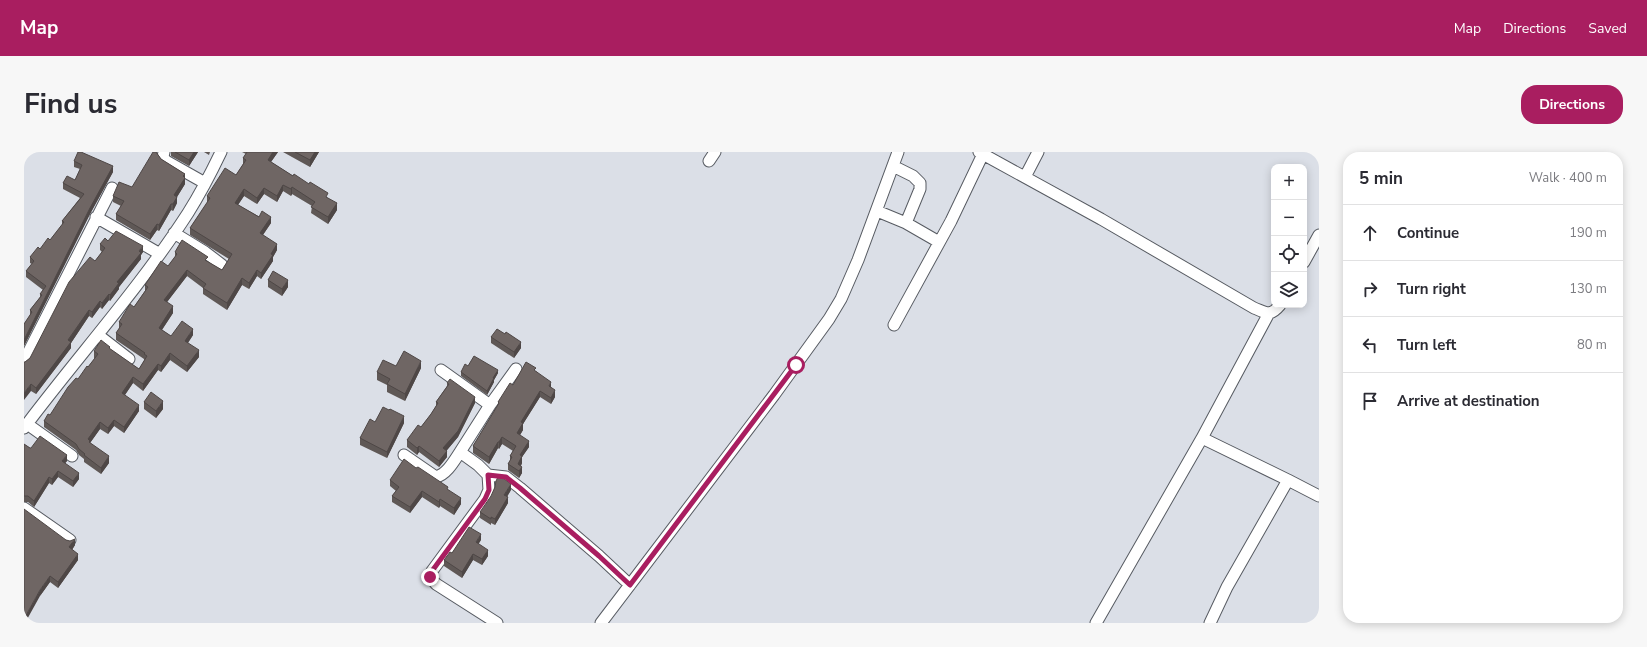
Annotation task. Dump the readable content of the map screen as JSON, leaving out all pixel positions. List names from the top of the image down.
{
  "page": {
    "header": "Map",
    "nav": ["Map", "Directions", "Saved"],
    "title": "Find us",
    "buttons": "Directions",
    "heading": ["5 min", "Walk · 400 m"],
    "map_buttons": ["+", "−"],
    "list": [
      ["Continue", "190 m"],
      ["Turn right", "130 m"],
      ["Turn left", "80 m"],
      "Arrive at destination"
    ]
  }
}
